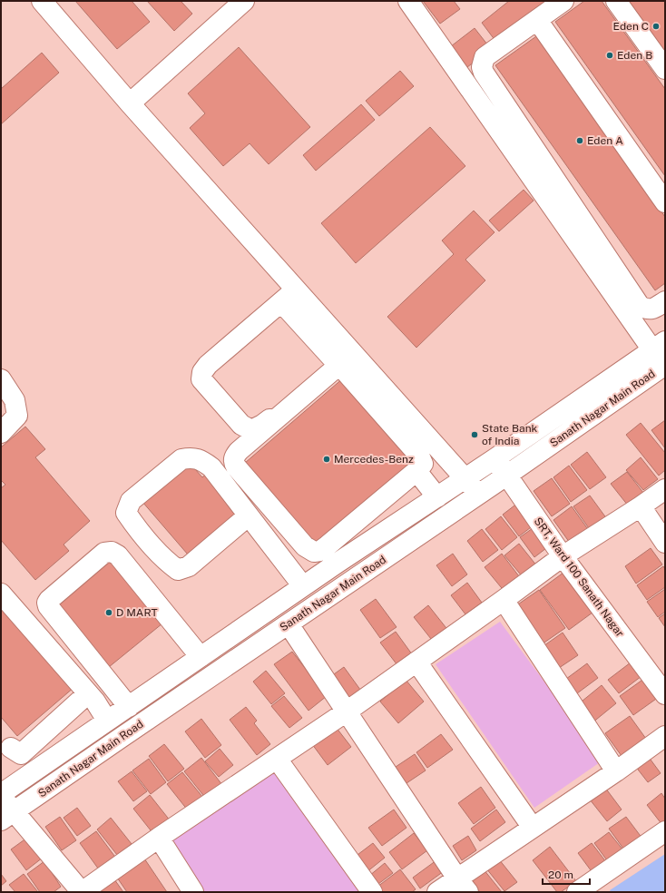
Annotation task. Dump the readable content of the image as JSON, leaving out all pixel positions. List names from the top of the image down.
{
  "streets": {
    "street": ["Sanath Nagar Main Road", "SRT, Ward 100 Sanath Nagar"]
  },
  "crossings": [
    ["Sanath Nagar Main Road", "SRT, Ward 100 Sanath Nagar"]
  ],
  "places": [
    "Eden C",
    "Eden B",
    "Eden A",
    "State Bank of India",
    "Mercedes-Benz",
    "D MART"
  ],
  "scale_bar": "20 m"
}
